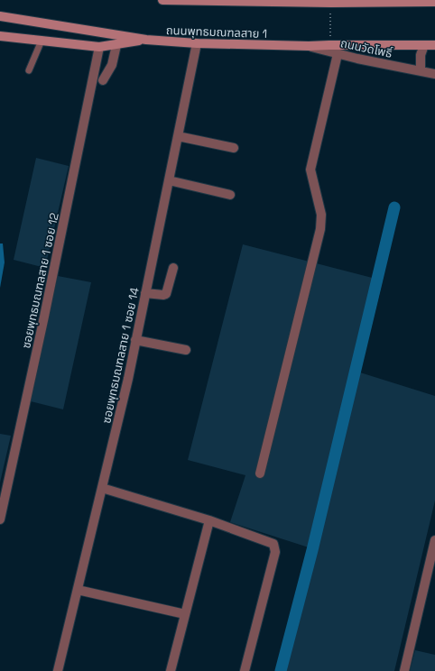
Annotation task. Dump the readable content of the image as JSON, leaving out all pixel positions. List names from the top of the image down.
{
  "streets": {
    "main road": ["ถนนพุทธมณฑลสาย 1"],
    "street": ["ถนนวัดโพธิ์", "ซอยพุทธมณฑลสาย 1 ซอย 12", "ซอยพุทธมณฑลสาย 1 ซอย 14"]
  },
  "crossings": [
    ["ถนนพุทธมณฑลสาย 1", "ถนนวัดโพธิ์"],
    ["ถนนพุทธมณฑลสาย 1", "ซอยพุทธมณฑลสาย 1 ซอย 14"]
  ]
}
